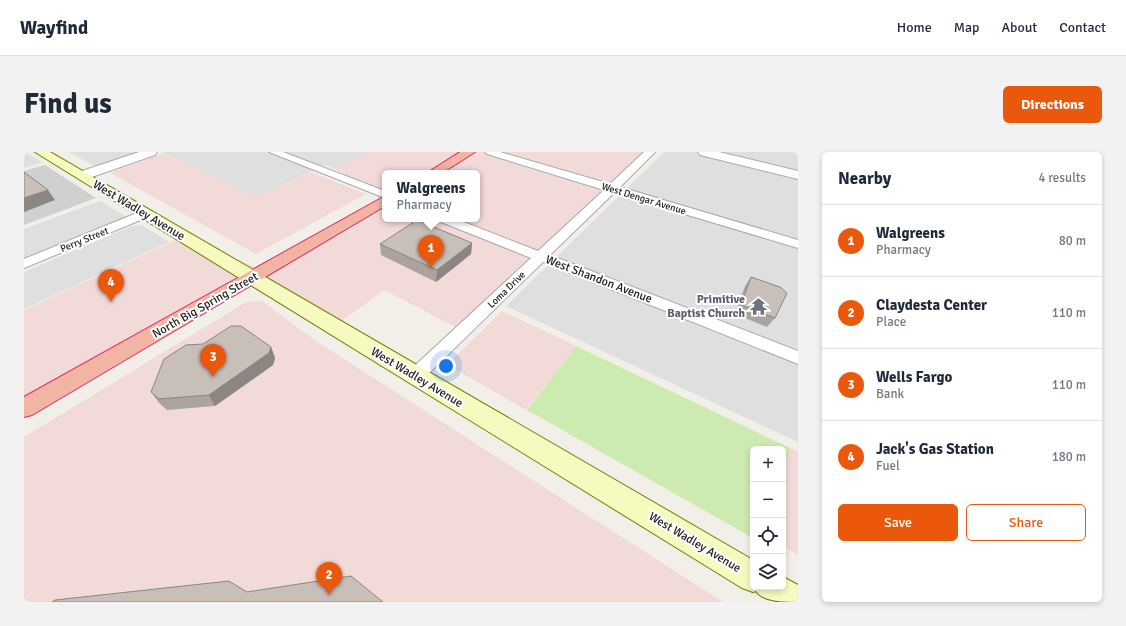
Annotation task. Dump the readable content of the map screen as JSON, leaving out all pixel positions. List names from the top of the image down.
{
  "streets": {
    "highway": ["North Big Spring Street"],
    "main road": ["West Wadley Avenue"],
    "street": [
      "West Dengar Avenue",
      "Perry Street",
      "West Shandon Avenue",
      "Loma Drive"
    ]
  },
  "crossings": [
    ["West Dengar Avenue", "Loma Drive"],
    ["West Wadley Avenue", "Perry Street"],
    ["West Wadley Avenue", "Loma Drive"],
    ["West Wadley Avenue", "North Big Spring Street"],
    ["West Shandon Avenue", "Loma Drive"]
  ],
  "places": {
    "temple": ["Primitive Baptist Church"]
  },
  "page": {
    "header": "Wayfind",
    "nav": [
      "Home",
      "Map",
      "About",
      "Contact"
    ],
    "buttons": [
      "Directions",
      ["Save", "Share"]
    ],
    "title": "Find us",
    "heading": ["Nearby", "4 results"],
    "popup": ["Walgreens", "Pharmacy"],
    "list": [
      {
        "mark": "1",
        "name": "Walgreens",
        "note": "Pharmacy",
        "value": "80 m"
      },
      {
        "mark": "2",
        "name": "Claydesta Center",
        "note": "Place",
        "value": "110 m"
      },
      {
        "mark": "3",
        "name": "Wells Fargo",
        "note": "Bank",
        "value": "110 m"
      },
      {
        "mark": "4",
        "name": "Jack's Gas Station",
        "note": "Fuel",
        "value": "180 m"
      }
    ],
    "pins": [
      "1",
      "4",
      "3",
      "2"
    ],
    "map_buttons": ["+", "−"]
  }
}
